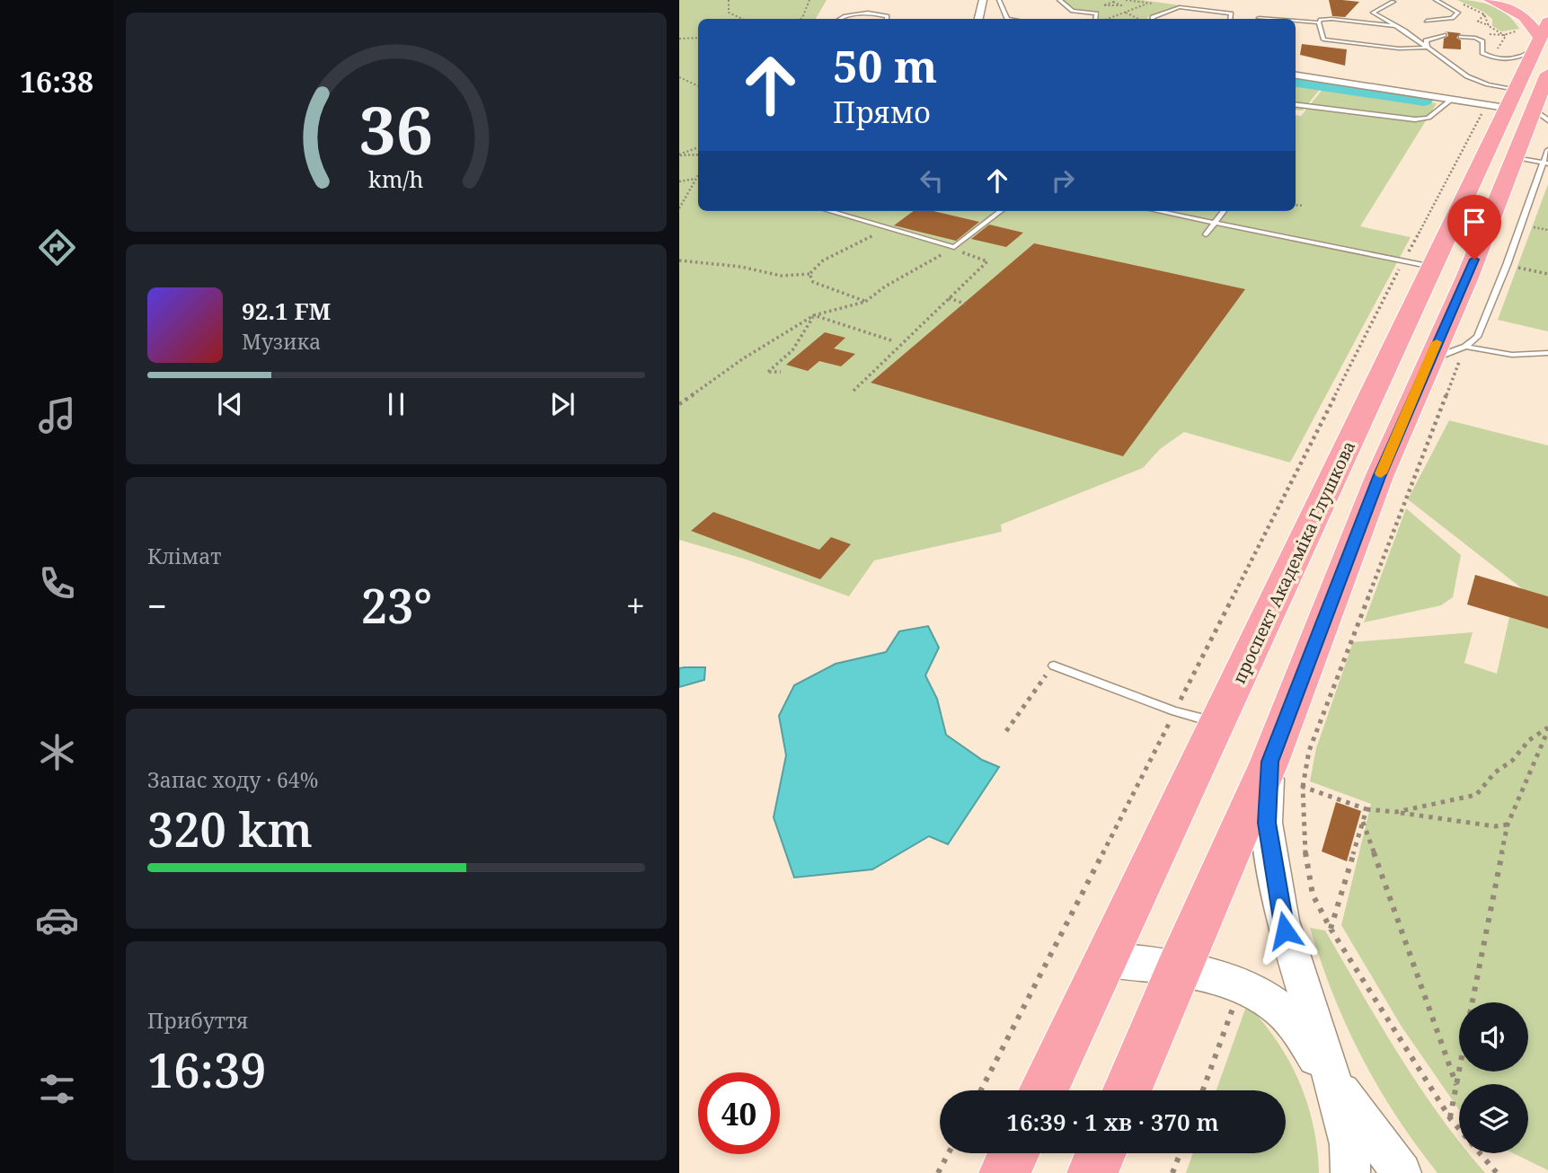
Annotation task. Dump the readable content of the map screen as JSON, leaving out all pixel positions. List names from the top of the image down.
{
  "streets": {
    "highway": ["проспект Академіка Глушкова"]
  },
  "page": {
    "tabs": "16:38",
    "turn": ["50 m", "Прямо"],
    "song": ["92.1 FM", "Музика"],
    "tile": [
      "Клімат",
      ["Запас ходу · 64%", "320 km"],
      ["Прибуття", "16:39"]
    ],
    "heat": ["−", "23°", "+"],
    "limit": "40",
    "trip": "16:39 · 1 хв · 370 m",
    "gauge": ["36", "km/h"]
  }
}
